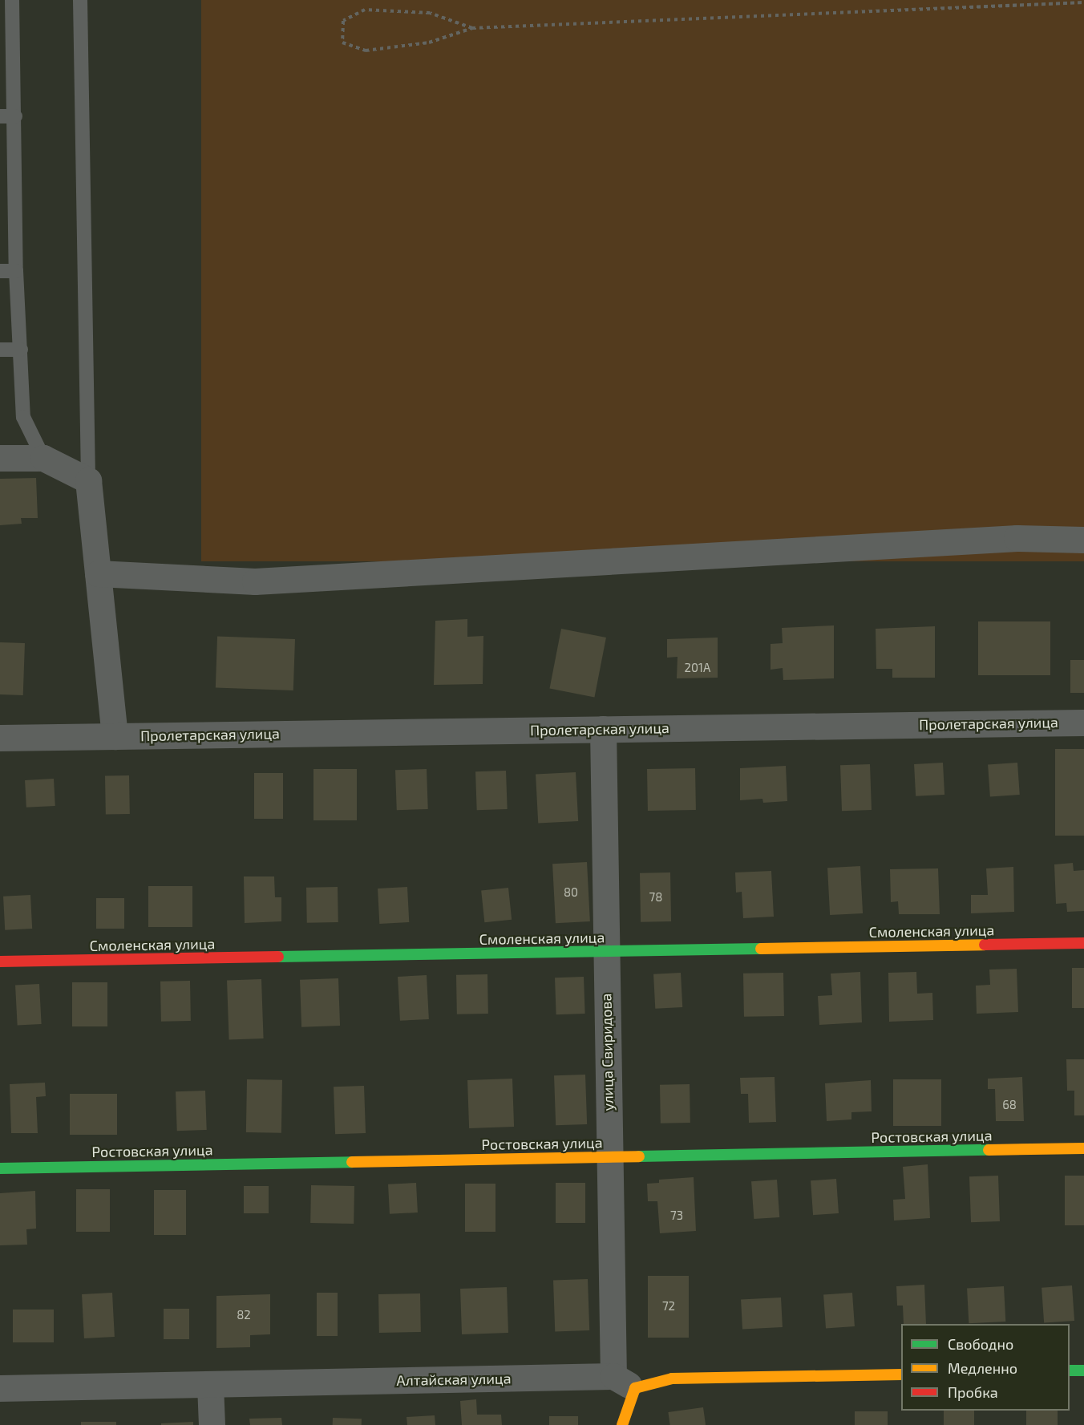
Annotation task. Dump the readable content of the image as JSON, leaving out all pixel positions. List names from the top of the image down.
{
  "streets": {
    "street": [
      "Пролетарская улица",
      "Смоленская улица",
      "улица Свиридова",
      "Ростовская улица",
      "Алтайская улица"
    ]
  },
  "crossings": [
    ["Пролетарская улица", "улица Свиридова"],
    ["Смоленская улица", "улица Свиридова"],
    ["улица Свиридова", "Ростовская улица"],
    ["улица Свиридова", "Алтайская улица"]
  ],
  "house_numbers": [
    "201А",
    "80",
    "78",
    "68",
    "73",
    "72",
    "82"
  ],
  "legend": ["Свободно", "Медленно", "Пробка"]
}
